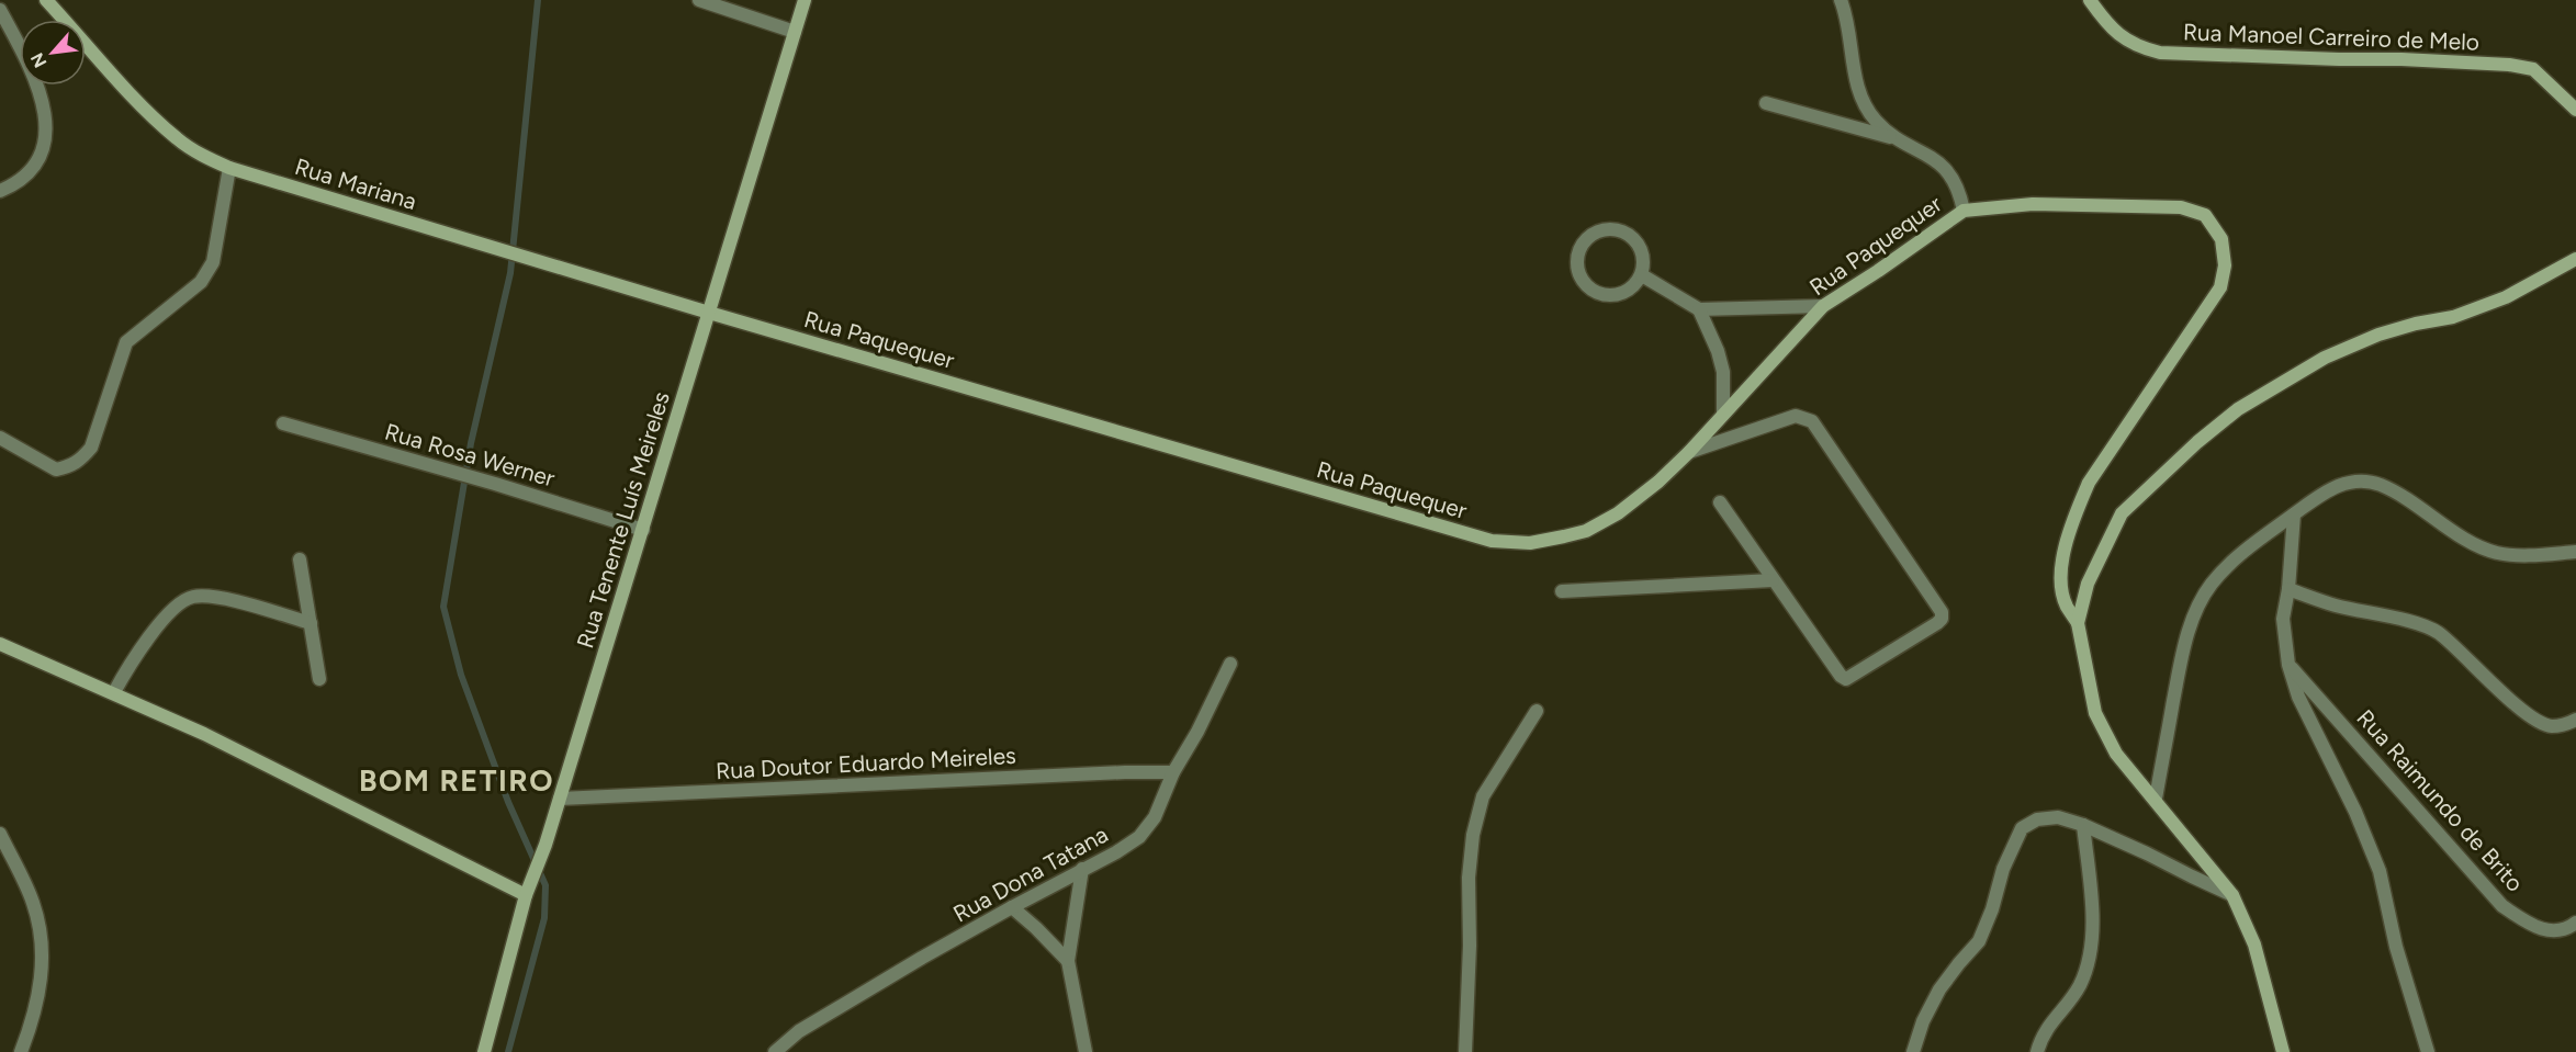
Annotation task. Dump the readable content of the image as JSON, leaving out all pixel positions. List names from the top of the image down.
{
  "streets": {
    "street": [
      "Rua Manoel Carreiro de Melo",
      "Rua Mariana",
      "Rua Paquequer",
      "Rua Rosa Werner",
      "Rua Tenente Luís Meireles",
      "Rua Doutor Eduardo Meireles",
      "Rua Raimundo de Brito",
      "Rua Dona Tatana"
    ]
  },
  "crossings": [
    ["Rua Mariana", "Rua Paquequer"],
    ["Rua Mariana", "Rua Tenente Luís Meireles"],
    ["Rua Paquequer", "Rua Tenente Luís Meireles"],
    ["Rua Rosa Werner", "Rua Tenente Luís Meireles"],
    ["Rua Tenente Luís Meireles", "Rua Doutor Eduardo Meireles"],
    ["Rua Doutor Eduardo Meireles", "Rua Dona Tatana"]
  ],
  "districts": ["BOM RETIRO"],
  "north": "bottom left"
}
